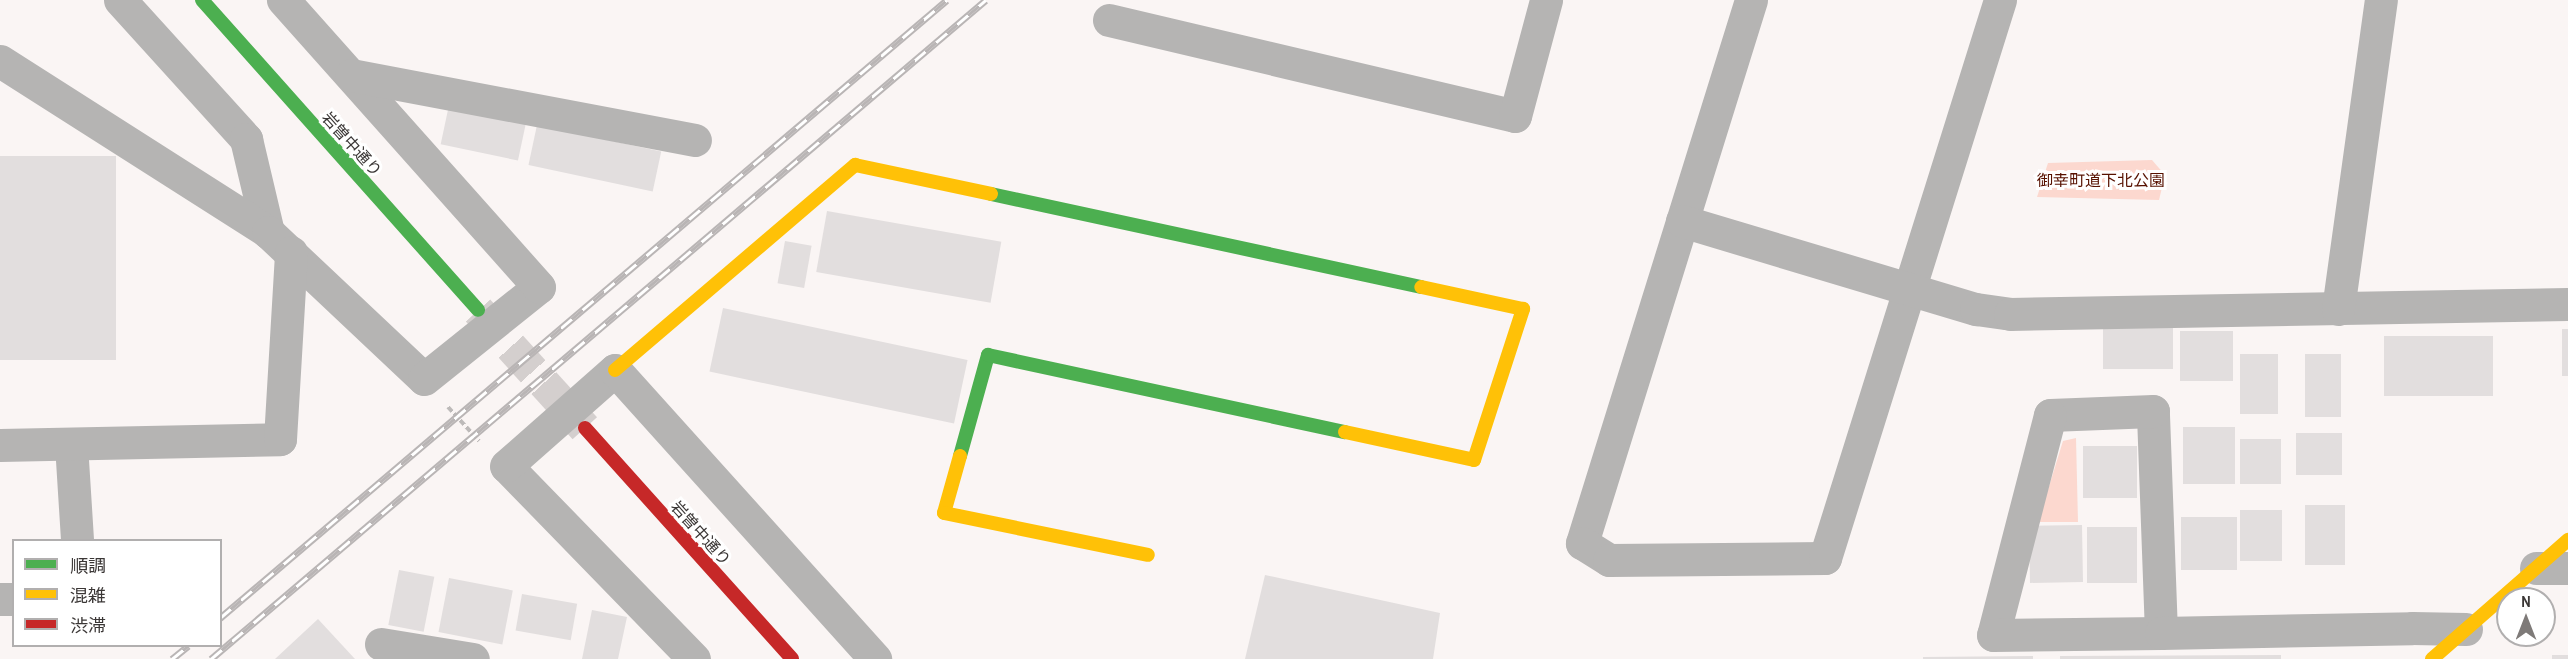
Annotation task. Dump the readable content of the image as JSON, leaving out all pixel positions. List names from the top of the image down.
{
  "streets": {
    "main road": ["岩曽中通り"]
  },
  "parks": ["御幸町道下北公園"],
  "legend": ["順調", "混雑", "渋滞"],
  "north": "top"
}
